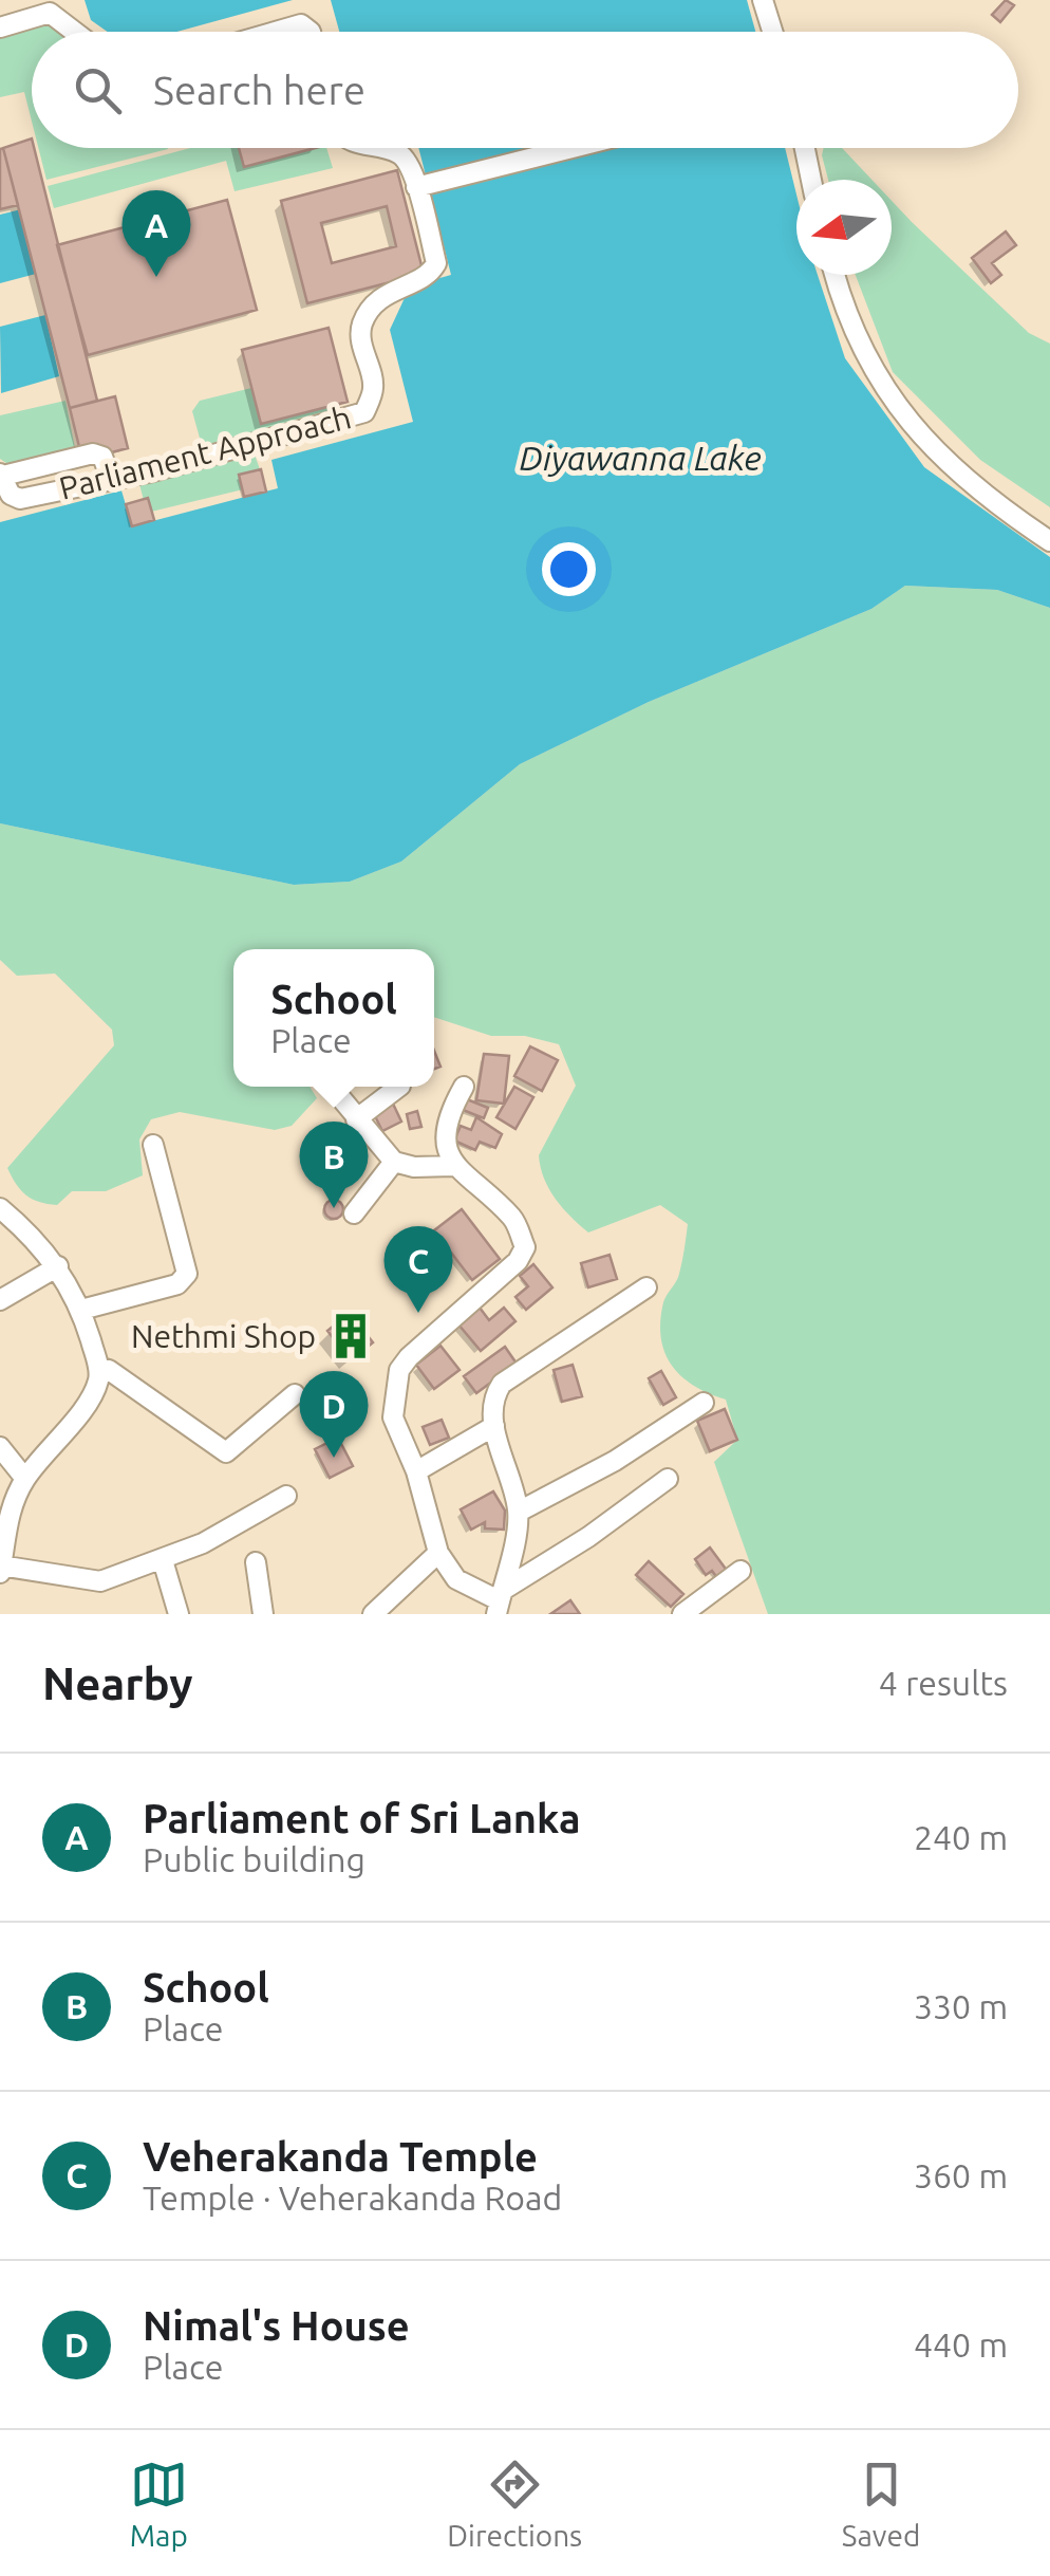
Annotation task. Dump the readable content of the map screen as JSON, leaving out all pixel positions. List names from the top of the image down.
{
  "streets": {
    "street": ["Parliament Approach"]
  },
  "water": ["Diyawanna Lake"],
  "places": {
    "building": ["Nethmi Shop"]
  },
  "north": "left",
  "page": {
    "search": "Search here",
    "pins": [
      "A",
      "B",
      "C",
      "D"
    ],
    "popup": ["School", "Place"],
    "heading": ["Nearby", "4 results"],
    "list": [
      {
        "mark": "A",
        "name": "Parliament of Sri Lanka",
        "note": "Public building",
        "value": "240 m"
      },
      {
        "mark": "B",
        "name": "School",
        "note": "Place",
        "value": "330 m"
      },
      {
        "mark": "C",
        "name": "Veherakanda Temple",
        "note": "Temple · Veherakanda Road",
        "value": "360 m"
      },
      {
        "mark": "D",
        "name": "Nimal's House",
        "note": "Place",
        "value": "440 m"
      }
    ],
    "nav": ["Map", "Directions", "Saved"]
  }
}
